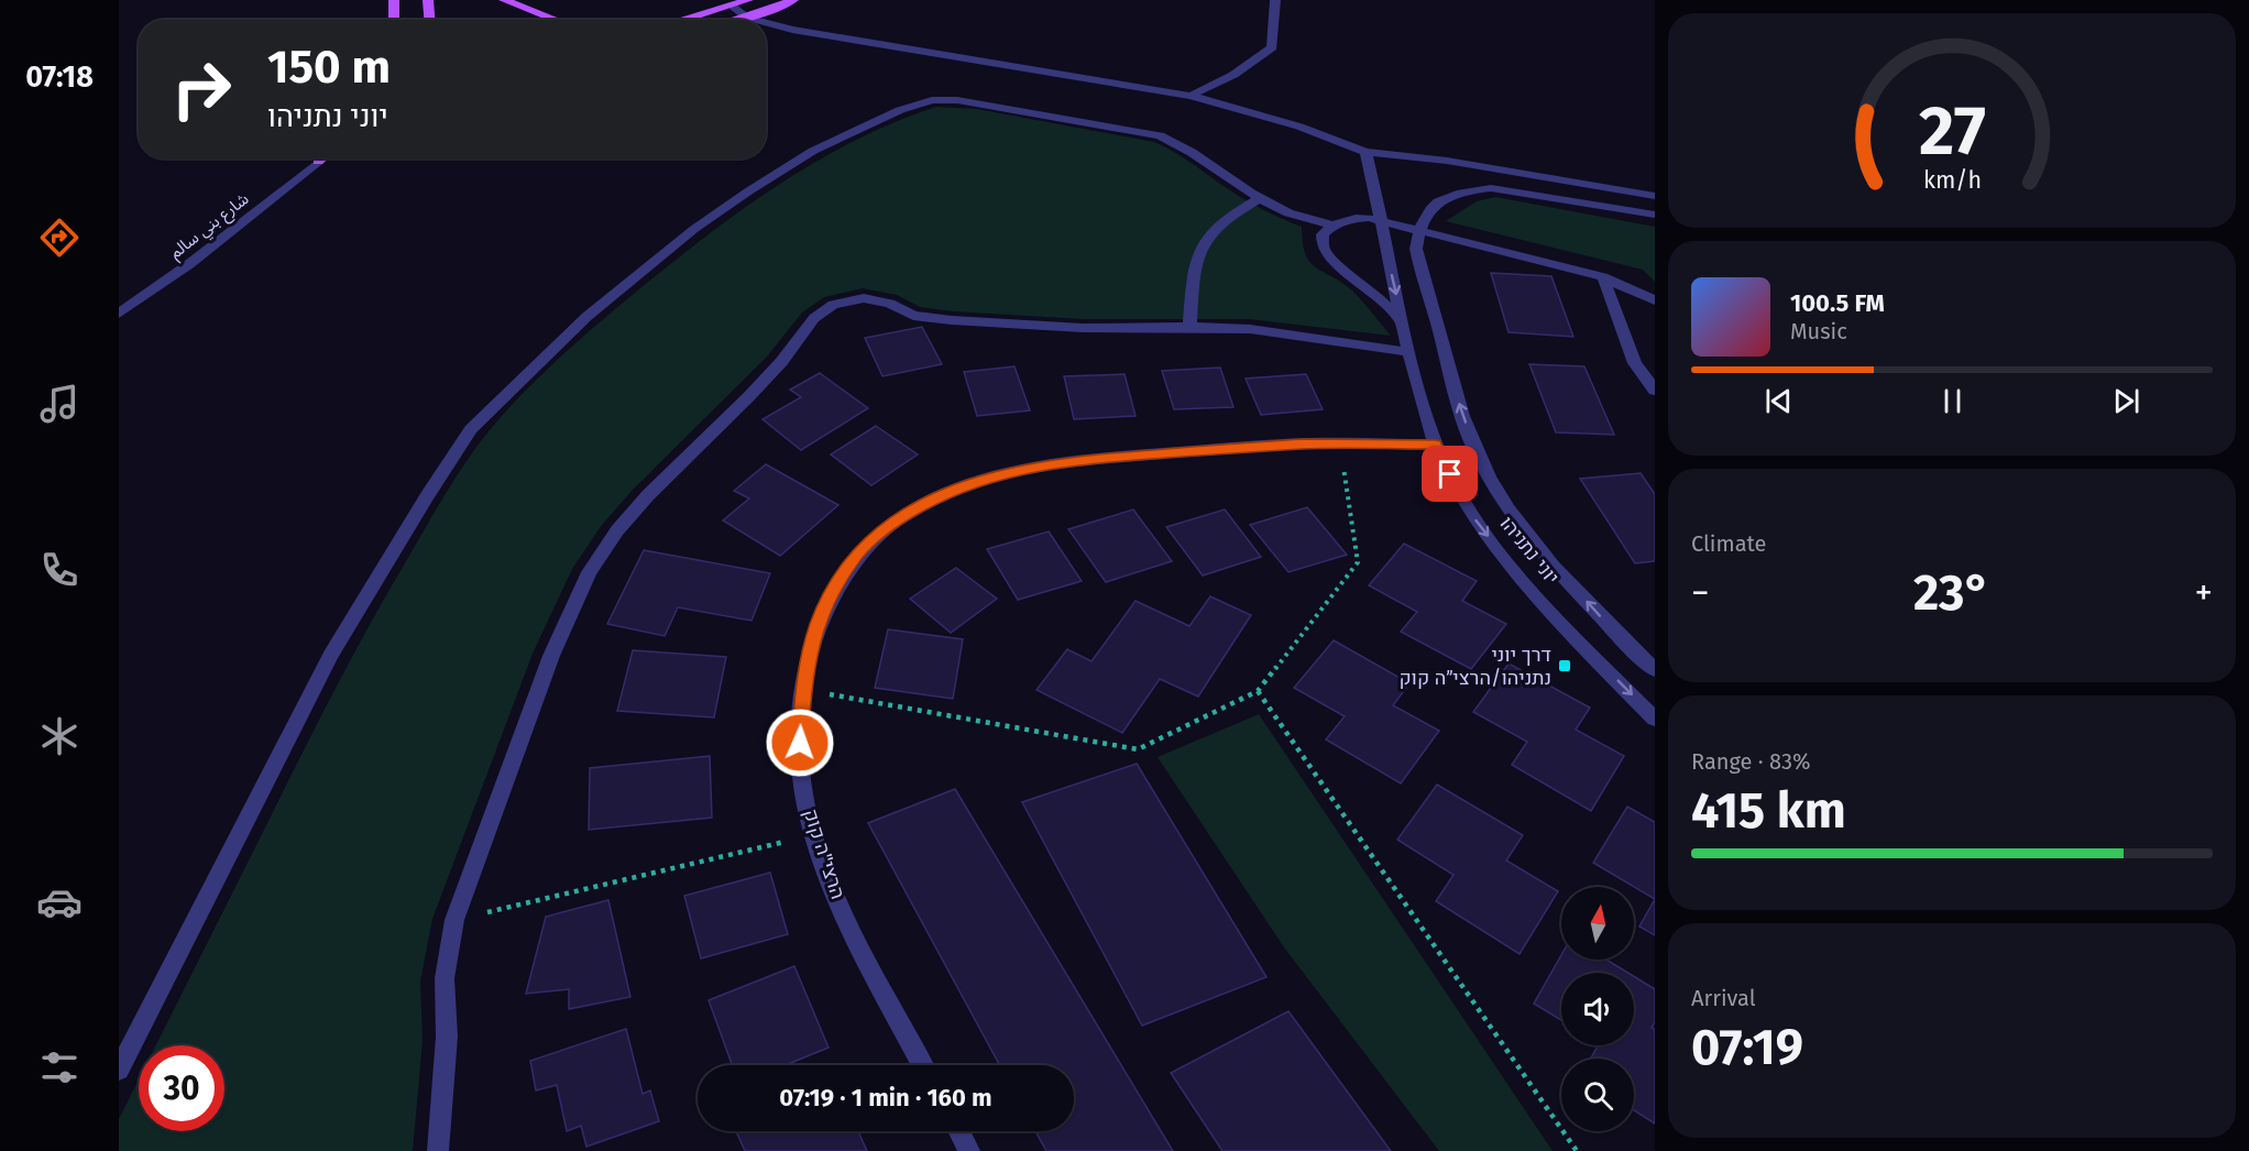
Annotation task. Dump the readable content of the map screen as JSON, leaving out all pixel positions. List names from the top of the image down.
{
  "streets": {
    "street": ["شارع بني سالم", "יוני נתניהו", "הרצי\"ה קוק"]
  },
  "crossings": [
    ["יוני נתניהו", "הרצי\"ה קוק"]
  ],
  "places": {
    "transit": ["דרך יוני נתניהו/הרצי״ה קוק"]
  },
  "north": "top",
  "page": {
    "tabs": "07:18",
    "turn": ["150 m", "יוני נתניהו"],
    "song": ["100.5 FM", "Music"],
    "tile": [
      "Climate",
      ["Range · 83%", "415 km"],
      ["Arrival", "07:19"]
    ],
    "heat": ["−", "23°", "+"],
    "limit": "30",
    "trip": "07:19 · 1 min · 160 m",
    "gauge": ["27", "km/h"]
  }
}
